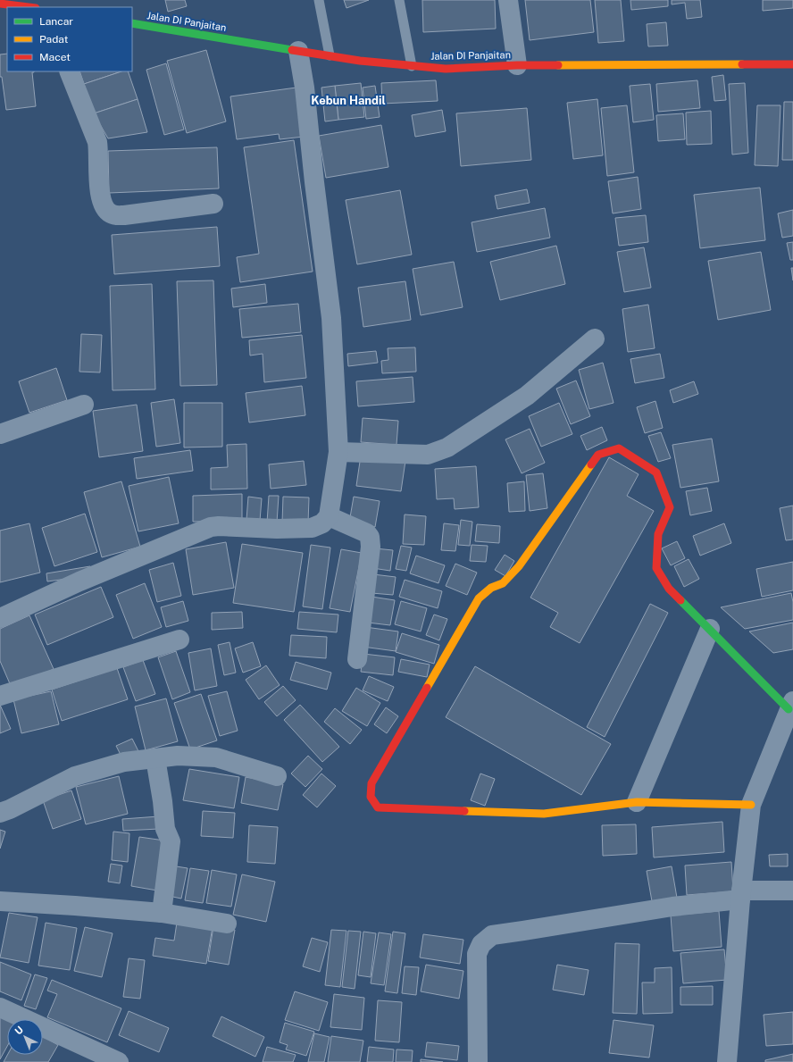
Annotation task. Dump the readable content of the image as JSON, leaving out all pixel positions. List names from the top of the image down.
{
  "streets": {
    "street": ["Jalan DI Panjaitan"]
  },
  "districts": ["Kebun Handil"],
  "legend": ["Lancar", "Padat", "Macet"],
  "north": "top left"
}
